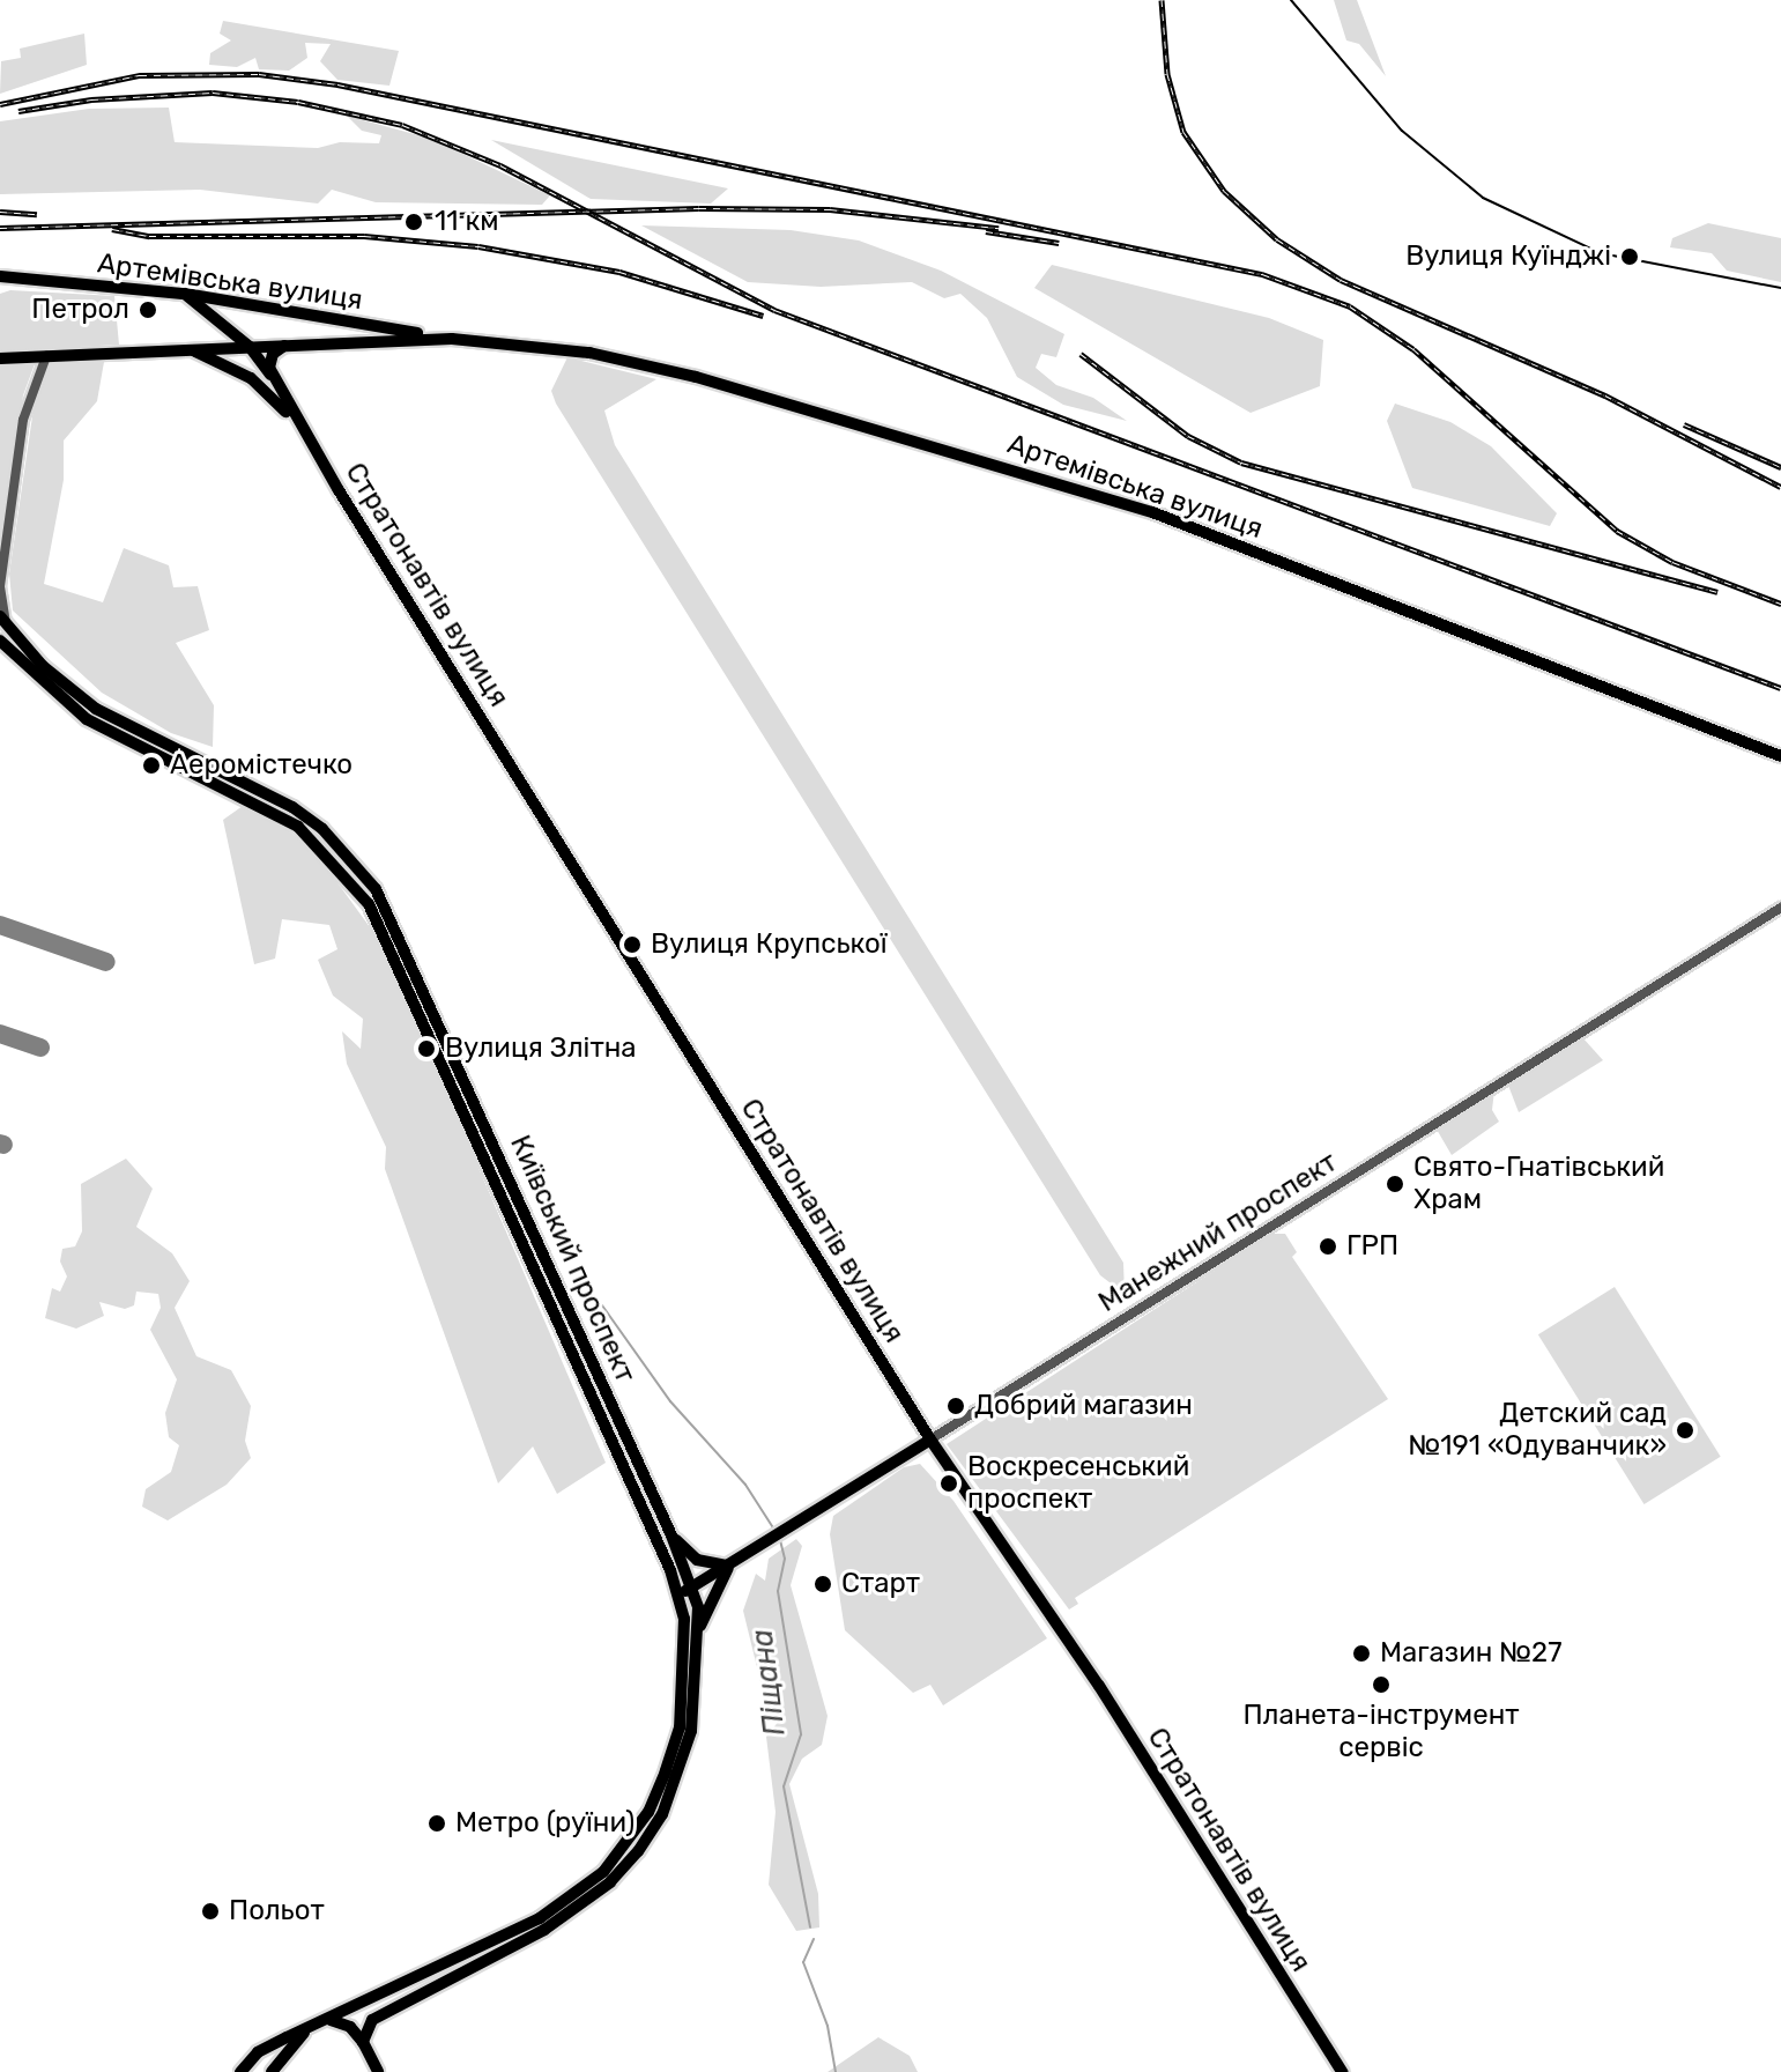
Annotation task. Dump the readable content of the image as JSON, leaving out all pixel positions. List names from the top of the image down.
{
  "streets": {
    "main road": [
      "Артемівська вулиця",
      "Стратонавтів вулиця",
      "Манежний проспект",
      "Київський проспект"
    ]
  },
  "crossings": [
    ["Артемівська вулиця", "Стратонавтів вулиця"],
    ["Стратонавтів вулиця", "Манежний проспект"],
    ["Манежний проспект", "Київський проспект"]
  ],
  "water": ["Піщана"],
  "places": [
    "11 км",
    "Вулиця Куїнджі",
    "Петрол",
    "Аеромістечко",
    "Вулиця Крупської",
    "Вулиця Злітна",
    "Свято-Гнатівський Храм",
    "ГРП",
    "Добрий магазин",
    "Детский сад №191 «Одуванчик»",
    "Воскресенський проспект",
    "Старт",
    "Магазин №27",
    "Планета-інструмент сервіс",
    "Метро (руїни)",
    "Польот"
  ]
}
